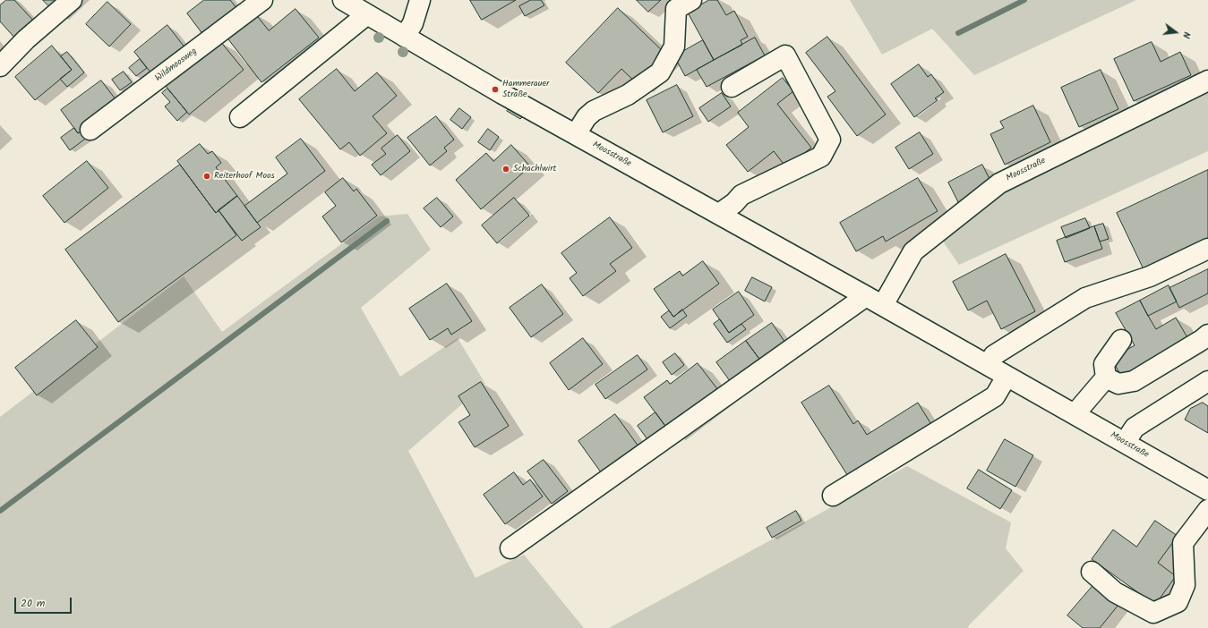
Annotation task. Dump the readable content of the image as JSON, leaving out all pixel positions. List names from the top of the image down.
{
  "streets": {
    "street": ["Wildmoosweg", "Moosstraße"]
  },
  "places": ["Hammerauer Straße", "Schachlwirt", "Reiterhoof Moos"],
  "scale_bar": "20 m",
  "north": "right"
}
